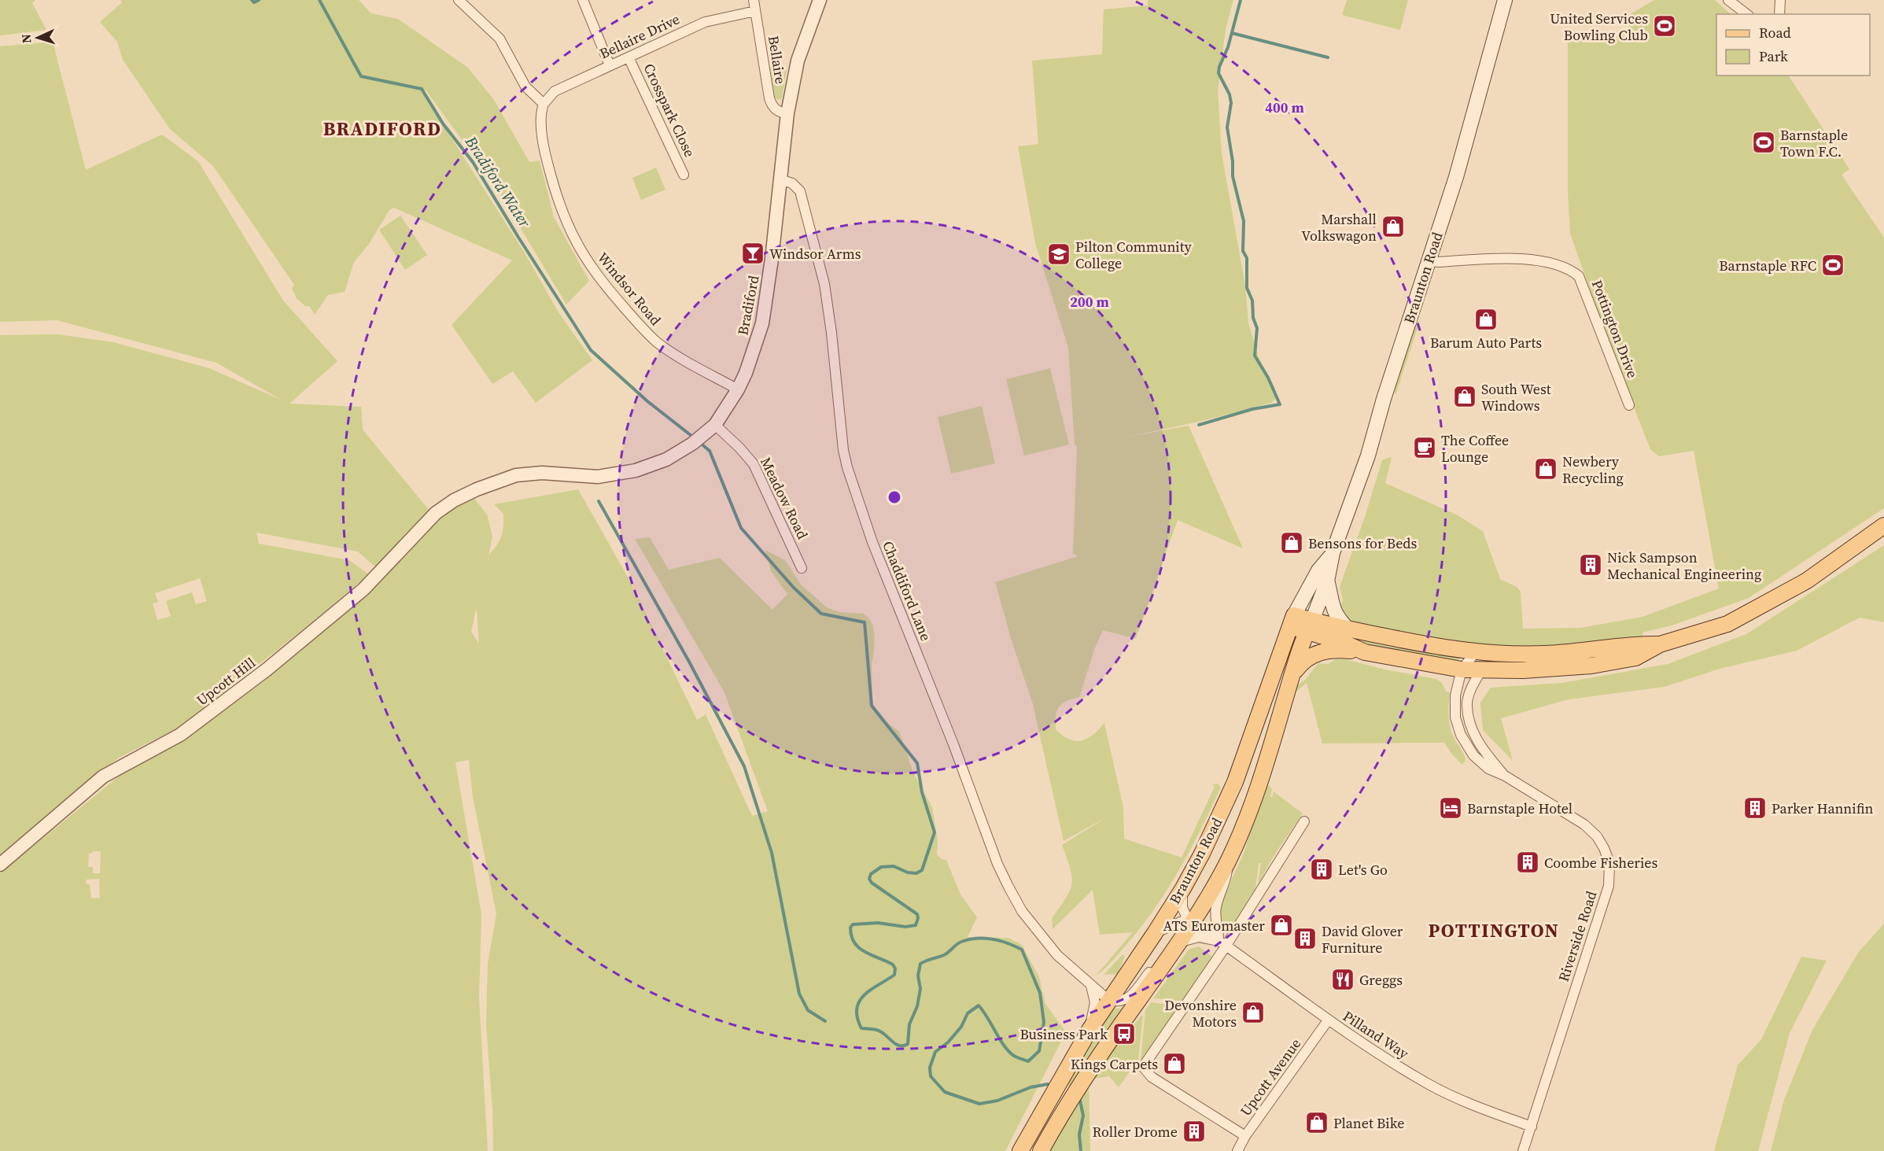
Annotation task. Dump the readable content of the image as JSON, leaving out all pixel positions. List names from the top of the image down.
{
  "streets": {
    "main road": ["Braunton Road"],
    "street": [
      "Bellaire Drive",
      "Bellaire",
      "Crosspark Close",
      "Windsor Road",
      "Bradiford",
      "Pottington Drive",
      "Meadow Road",
      "Chaddiford Lane",
      "Upcott Hill",
      "Riverside Road",
      "Pilland Way",
      "Upcott Avenue"
    ]
  },
  "crossings": [
    ["Bellaire Drive", "Bellaire"],
    ["Bellaire Drive", "Crosspark Close"],
    ["Bellaire Drive", "Windsor Road"],
    ["Bellaire", "Bradiford"],
    ["Braunton Road", "Pottington Drive"],
    ["Braunton Road", "Chaddiford Lane"],
    ["Braunton Road", "Pilland Way"],
    ["Windsor Road", "Bradiford"],
    ["Bradiford", "Meadow Road"],
    ["Bradiford", "Chaddiford Lane"],
    ["Bradiford", "Upcott Hill"],
    ["Riverside Road", "Pilland Way"],
    ["Pilland Way", "Upcott Avenue"]
  ],
  "districts": ["BRADIFORD", "POTTINGTON"],
  "water": ["Bradiford Water"],
  "places": {
    "sports": ["United Services Bowling Club", "Barnstaple Town F.C.", "Barnstaple RFC"],
    "shop": [
      "Marshall Volkswagon",
      "Barum Auto Parts",
      "South West Windows",
      "Newbery Recycling",
      "Bensons for Beds",
      "ATS Euromaster",
      "Devonshire Motors",
      "Kings Carpets",
      "Planet Bike"
    ],
    "bar": ["Windsor Arms"],
    "school or university": ["Pilton Community College"],
    "cafe": ["The Coffee Lounge"],
    "building": [
      "Nick Sampson Mechanical Engineering",
      "Parker Hannifin",
      "Coombe Fisheries",
      "Let's Go",
      "David Glover Furniture",
      "Roller Drome"
    ],
    "hotel": ["Barnstaple Hotel"],
    "restaurant": ["Greggs"],
    "bus stop": ["Business Park"]
  },
  "legend": ["Road", "Park"],
  "north": "left",
  "rings": ["400 m", "200 m"]
}
